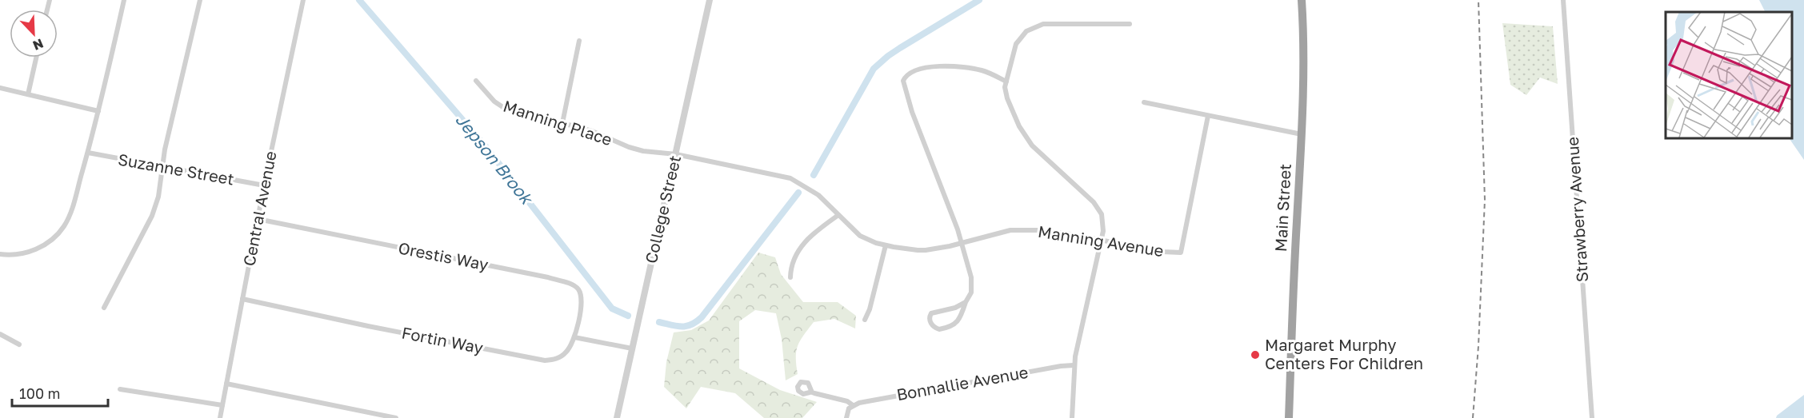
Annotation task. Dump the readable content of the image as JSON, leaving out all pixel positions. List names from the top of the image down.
{
  "streets": {
    "highway": ["Main Street"],
    "street": [
      "Manning Place",
      "Suzanne Street",
      "Central Avenue",
      "College Street",
      "Strawberry Avenue",
      "Manning Avenue",
      "Orestis Way",
      "Fortin Way",
      "Bonnallie Avenue"
    ]
  },
  "crossings": [
    ["Manning Place", "College Street"],
    ["Manning Place", "Manning Avenue"],
    ["Suzanne Street", "Central Avenue"],
    ["Central Avenue", "Orestis Way"],
    ["Central Avenue", "Fortin Way"],
    ["College Street", "Manning Avenue"],
    ["Orestis Way", "Fortin Way"]
  ],
  "water": ["Jepson Brook"],
  "places": ["Margaret Murphy Centers For Children"],
  "scale_bar": "100 m",
  "north": "bottom right"
}
